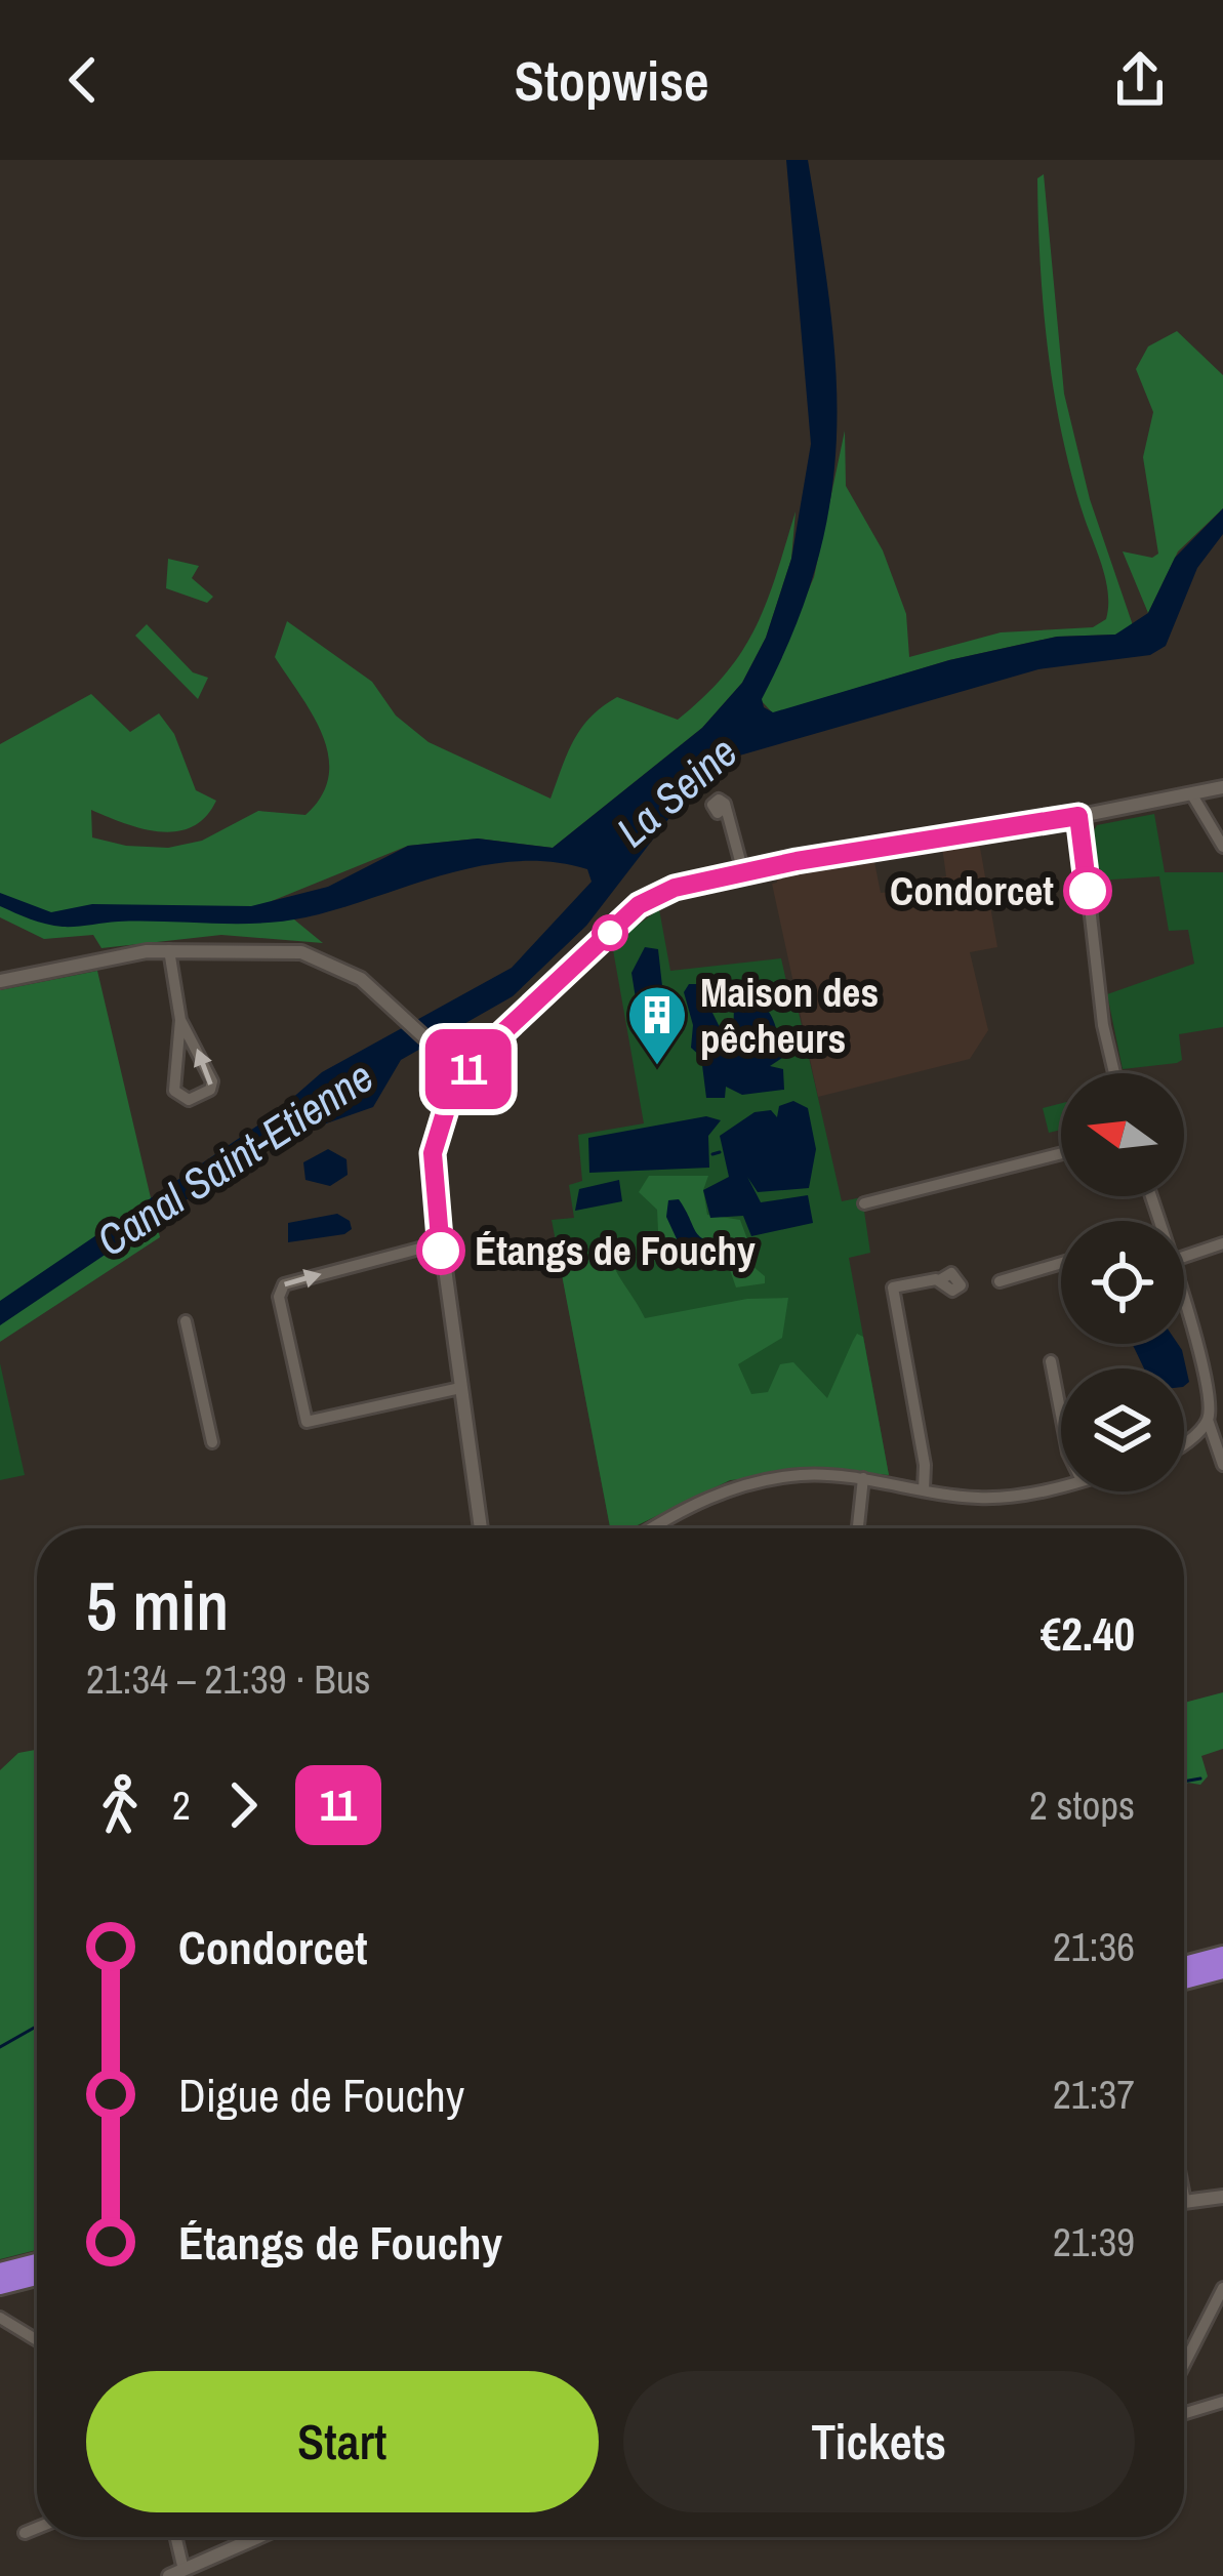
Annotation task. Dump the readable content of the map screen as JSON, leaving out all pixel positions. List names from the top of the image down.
{
  "water": ["La Seine", "Canal Saint-Etienne"],
  "places": {
    "other": ["Condorcet", "Étangs de Fouchy"],
    "building": ["Maison des pêcheurs"]
  },
  "lines": ["bus line 11"],
  "north": "left",
  "page": {
    "header": "Stopwise",
    "on_map": "11",
    "heading": ["5 min", "21:34 – 21:39 · Bus", "€2.40"],
    "legs": ["2", "11", "2 stops"],
    "list": [
      {
        "name": "Condorcet",
        "value": "21:36"
      },
      {
        "name": "Digue de Fouchy",
        "value": "21:37"
      },
      {
        "name": "Étangs de Fouchy",
        "value": "21:39"
      }
    ],
    "buttons": ["Start", "Tickets"]
  }
}
